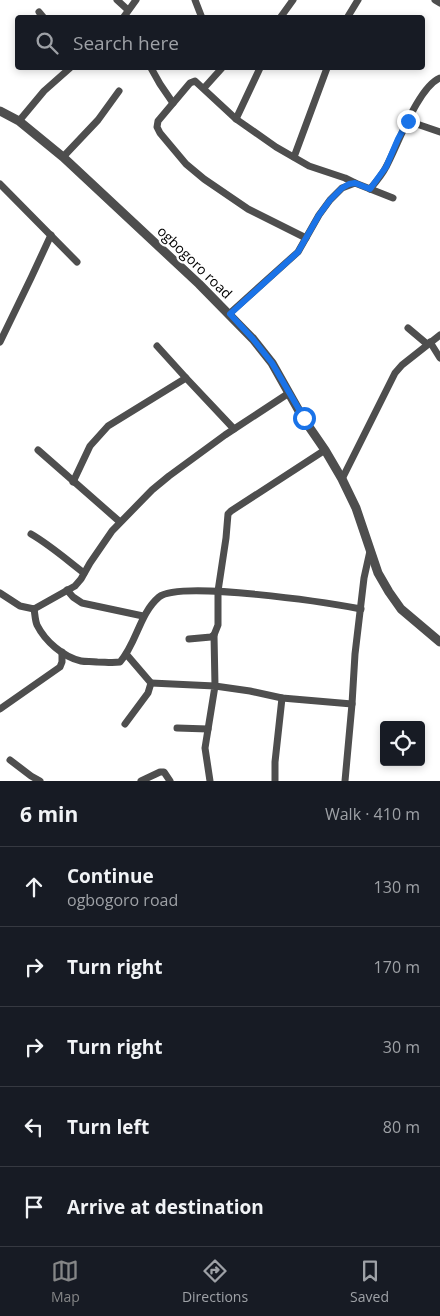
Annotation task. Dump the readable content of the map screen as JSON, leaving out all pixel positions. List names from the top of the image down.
{
  "streets": {
    "street": ["ogbogoro road"]
  },
  "page": {
    "search": "Search here",
    "heading": ["6 min", "Walk · 410 m"],
    "list": [
      ["Continue", "ogbogoro road", "130 m"],
      ["Turn right", "170 m"],
      ["Turn right", "30 m"],
      ["Turn left", "80 m"],
      "Arrive at destination"
    ],
    "nav": ["Map", "Directions", "Saved"]
  }
}
